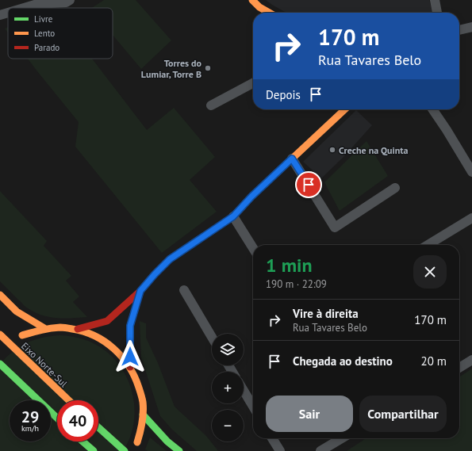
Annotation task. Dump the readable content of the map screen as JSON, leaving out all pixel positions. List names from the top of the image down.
{
  "streets": {
    "main road": ["Eixo Norte-Sul"]
  },
  "places": ["Torres do Lumiar, Torre B", "Creche na Quinta"],
  "legend": ["Livre", "Lento", "Parado"],
  "page": {
    "turn": ["170 m", "Rua Tavares Belo"],
    "then": "Depois",
    "heading": ["1 min", "190 m · 22:09"],
    "list": [
      {
        "name": "Vire à direita",
        "note": "Rua Tavares Belo",
        "value": "170 m"
      },
      {
        "name": "Chegada ao destino",
        "value": "20 m"
      }
    ],
    "map_buttons": ["+", "−"],
    "buttons": ["Sair", "Compartilhar"],
    "speed": "29 km/h",
    "limit": "40"
  }
}
